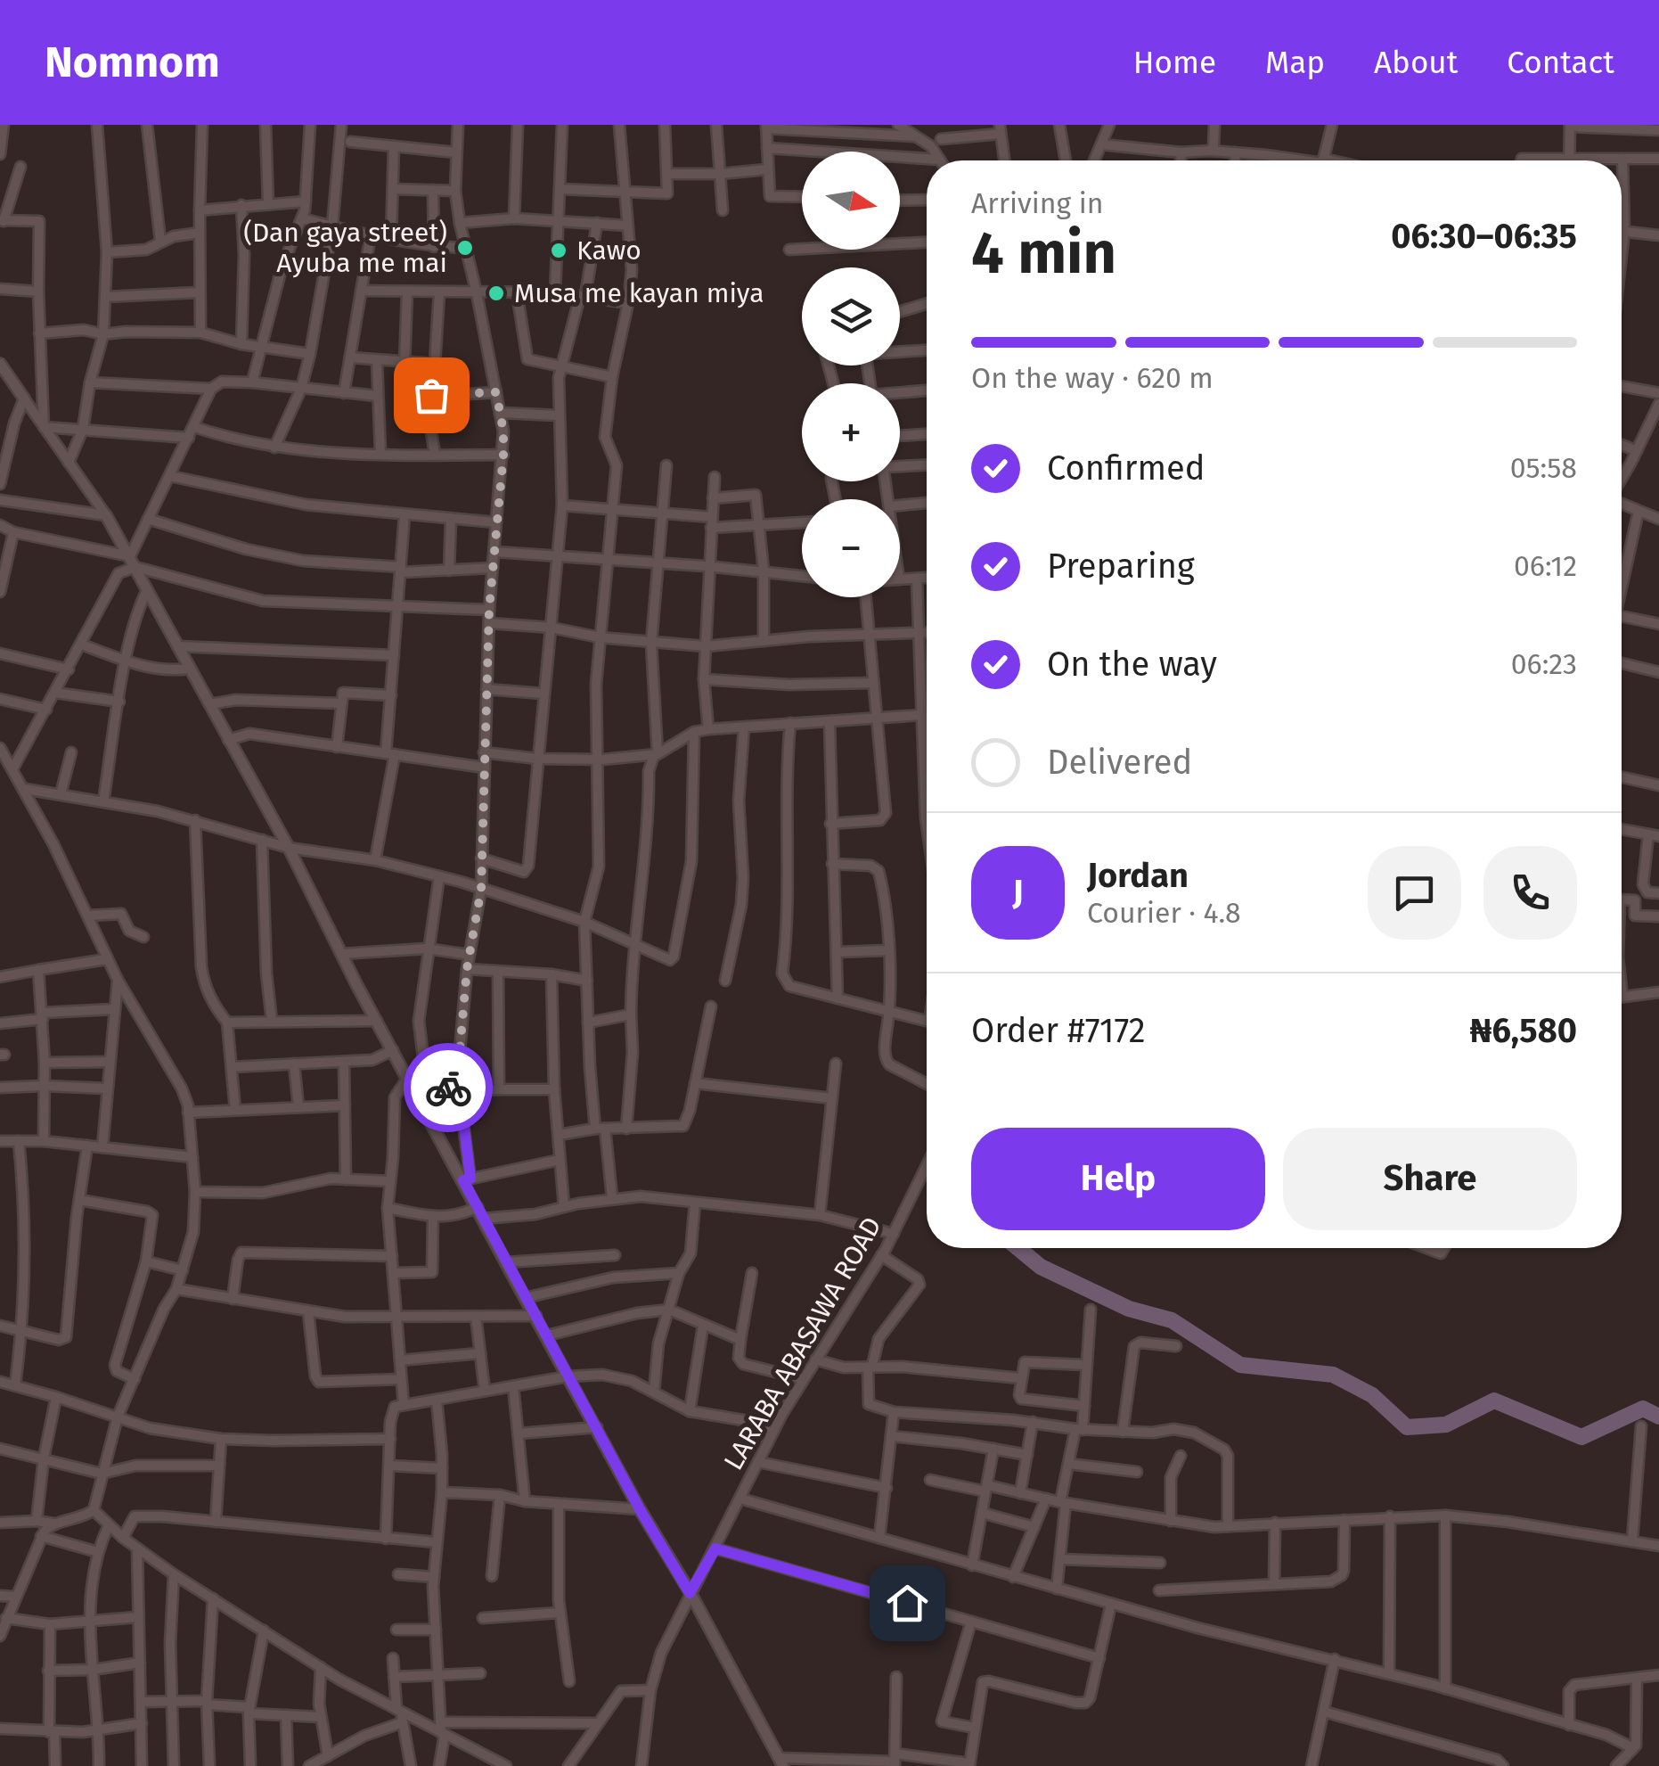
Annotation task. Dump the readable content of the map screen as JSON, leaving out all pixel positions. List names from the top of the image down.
{
  "streets": {
    "street": ["LARABA ABASAWA ROAD"]
  },
  "places": ["(Dan gaya street) Ayuba me mai", "Kawo", "Musa me kayan miya"],
  "north": "right",
  "page": {
    "header": "Nomnom",
    "nav": [
      "Home",
      "Map",
      "About",
      "Contact"
    ],
    "map_buttons": ["+", "−"],
    "heading": ["4 min", "Arriving in", "06:30–06:35"],
    "panel": [
      "Jordan",
      "Courier · 4.8",
      "Order #7172",
      "₦6,580"
    ],
    "bar": "On the way · 620 m",
    "list": [
      ["Confirmed", "05:58"],
      ["Preparing", "06:12"],
      ["On the way", "06:23"],
      "Delivered"
    ],
    "round": "J",
    "buttons": ["Help", "Share"]
  }
}
